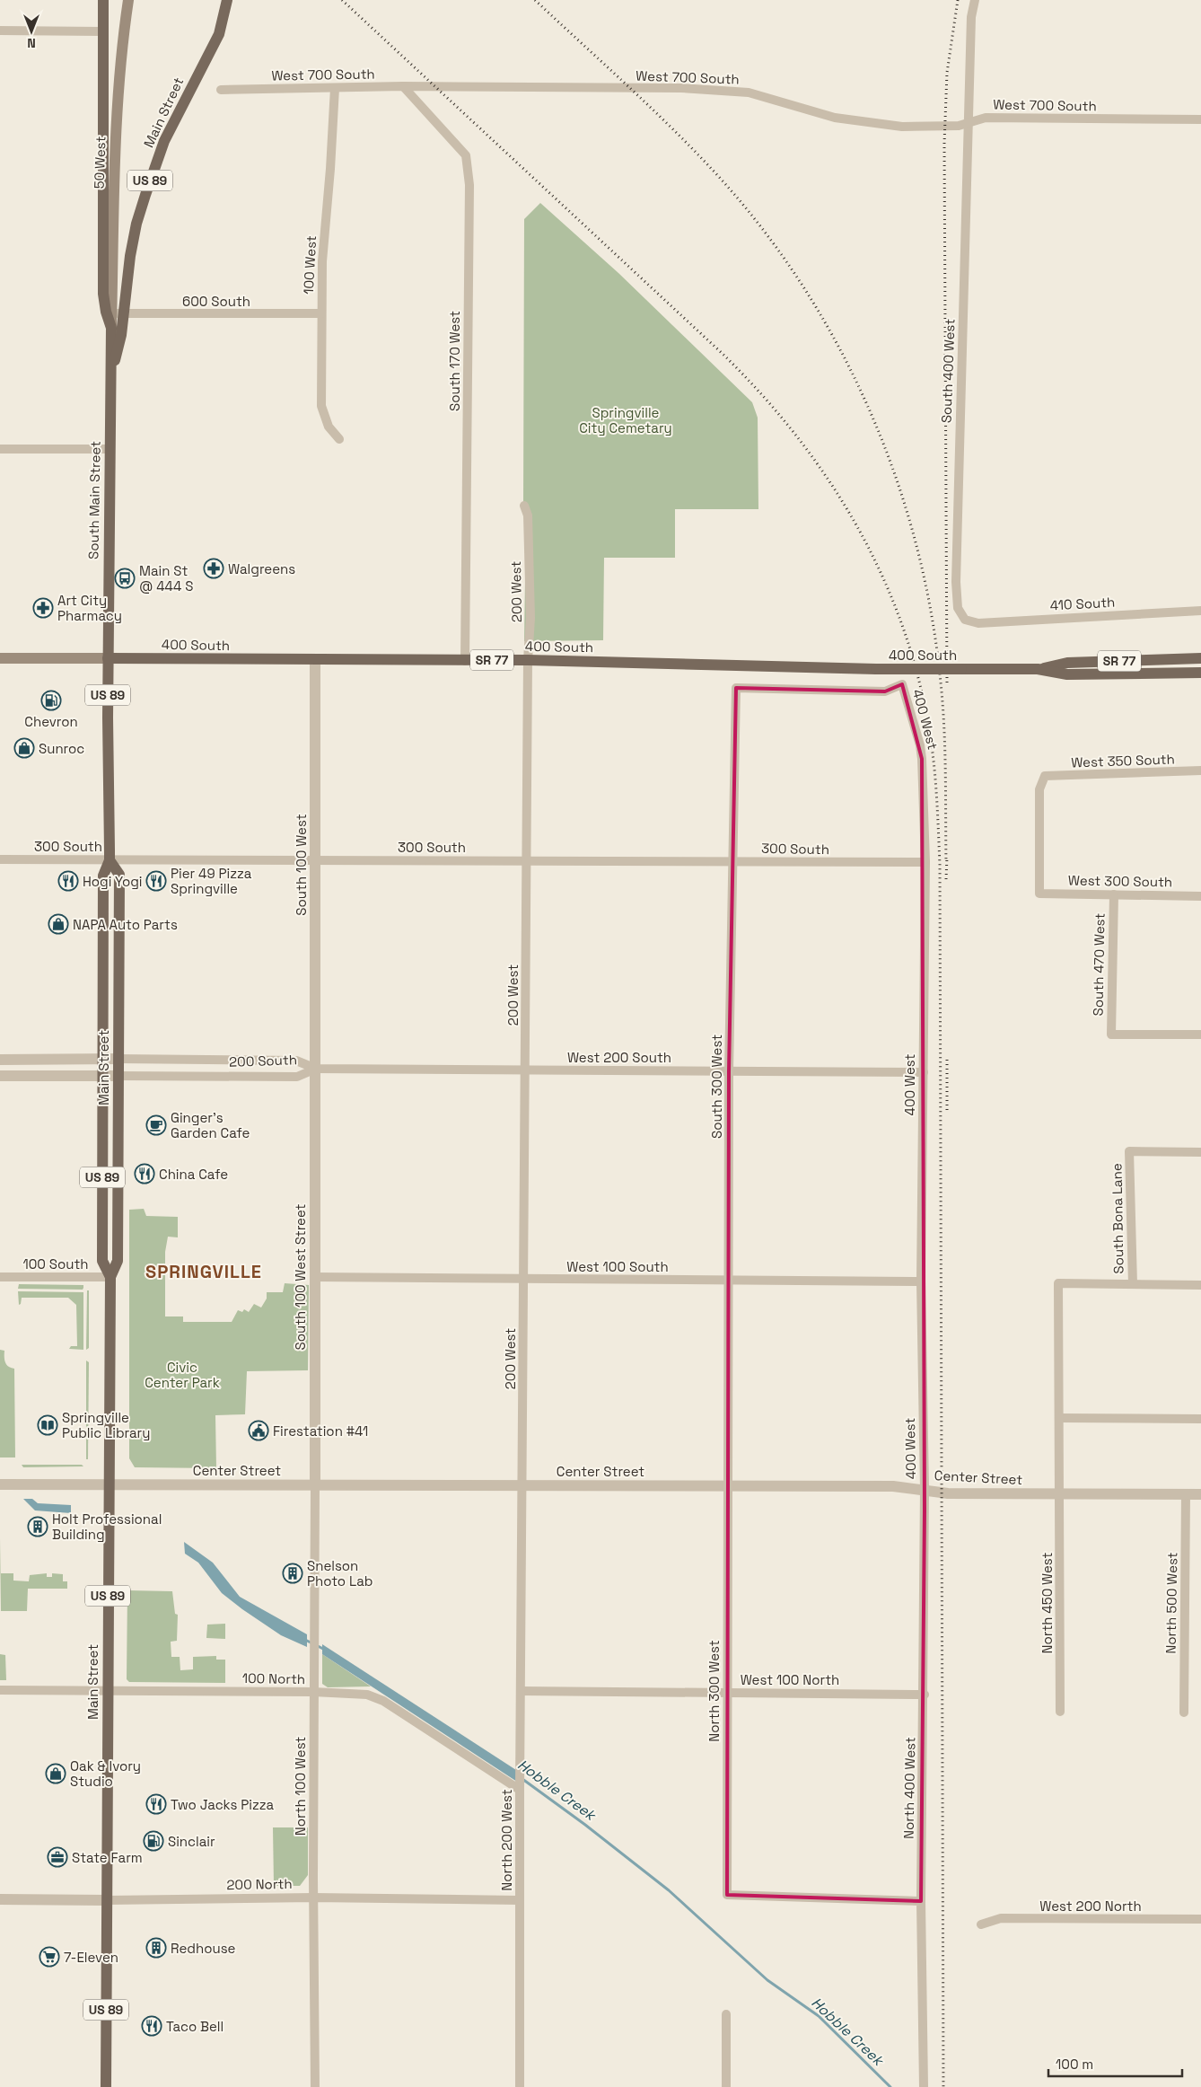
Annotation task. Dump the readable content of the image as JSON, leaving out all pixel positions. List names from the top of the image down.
{
  "streets": {
    "main road": [
      "Main Street",
      "50 West",
      "US 89",
      "South Main Street",
      "400 South",
      "SR 77"
    ],
    "street": [
      "West 700 South",
      "100 West",
      "600 South",
      "South 170 West",
      "South 400 West",
      "200 West",
      "410 South",
      "400 West",
      "West 350 South",
      "300 South",
      "South 100 West",
      "West 300 South",
      "South 470 West",
      "West 200 South",
      "200 South",
      "South 300 West",
      "South Bona Lane",
      "100 South",
      "West 100 South",
      "South 100 West Street",
      "Center Street",
      "North 450 West",
      "North 500 West",
      "100 North",
      "West 100 North",
      "North 300 West",
      "North 100 West",
      "North 400 West",
      "North 200 West",
      "200 North",
      "West 200 North"
    ]
  },
  "crossings": [
    ["West 700 South", "100 West"],
    ["West 700 South", "South 170 West"],
    ["West 700 South", "South 400 West"],
    ["Main Street", "50 West"],
    ["Main Street", "600 South"],
    ["Main Street", "South Main Street"],
    ["Main Street", "400 South"],
    ["Main Street", "300 South"],
    ["Main Street", "200 South"],
    ["Main Street", "100 South"],
    ["Main Street", "Center Street"],
    ["Main Street", "100 North"],
    ["Main Street", "200 North"],
    ["50 West", "600 South"],
    ["100 West", "600 South"],
    ["South 170 West", "400 South"],
    ["South 400 West", "410 South"],
    ["200 West", "400 South"],
    ["200 West", "300 South"],
    ["200 West", "West 200 South"],
    ["200 West", "West 100 South"],
    ["200 West", "Center Street"],
    ["200 West", "North 200 West"],
    ["400 South", "South 100 West"],
    ["400 West", "300 South"],
    ["400 West", "West 200 South"],
    ["400 West", "South 300 West"],
    ["400 West", "West 100 South"],
    ["400 West", "Center Street"],
    ["400 West", "North 400 West"],
    ["West 350 South", "West 300 South"],
    ["300 South", "South 100 West"],
    ["300 South", "South 300 West"],
    ["South 100 West", "West 200 South"],
    ["South 100 West", "200 South"],
    ["South 100 West", "South 100 West Street"],
    ["West 300 South", "South 470 West"],
    ["West 200 South", "200 South"],
    ["West 200 South", "South 300 West"],
    ["West 200 South", "South 100 West Street"],
    ["200 South", "South 100 West Street"],
    ["South 300 West", "West 100 South"],
    ["South 300 West", "Center Street"],
    ["South 300 West", "North 300 West"],
    ["South Bona Lane", "North 450 West"],
    ["West 100 South", "South 100 West Street"],
    ["South 100 West Street", "Center Street"],
    ["South 100 West Street", "North 100 West"],
    ["Center Street", "North 450 West"],
    ["Center Street", "North 500 West"],
    ["Center Street", "North 300 West"],
    ["Center Street", "North 100 West"],
    ["Center Street", "North 400 West"],
    ["Center Street", "North 200 West"],
    ["100 North", "North 100 West"],
    ["100 North", "North 200 West"],
    ["West 100 North", "North 300 West"],
    ["West 100 North", "North 400 West"],
    ["West 100 North", "North 200 West"],
    ["North 300 West", "North 400 West"],
    ["North 100 West", "200 North"],
    ["North 200 West", "200 North"]
  ],
  "districts": ["SPRINGVILLE"],
  "water": ["Hobble Creek"],
  "parks": ["Springville City Cemetary", "Civic Center Park"],
  "places": {
    "pharmacy": ["Walgreens", "Art City Pharmacy"],
    "bus stop": ["Main St @ 444 S"],
    "fuel station": ["Chevron", "Sinclair"],
    "shop": ["Sunroc", "NAPA Auto Parts", "Oak & Ivory Studio"],
    "restaurant": [
      "Hogi Yogi",
      "Pier 49 Pizza Springville",
      "China Cafe",
      "Two Jacks Pizza",
      "Taco Bell"
    ],
    "cafe": ["Ginger's Garden Cafe"],
    "library": ["Springville Public Library"],
    "public building": ["Firestation #41"],
    "building": ["Holt Professional Building", "Snelson Photo Lab", "Redhouse"],
    "office": ["State Farm"],
    "supermarket": ["7-Eleven"]
  },
  "scale_bar": "100 m",
  "north": "bottom"
}
